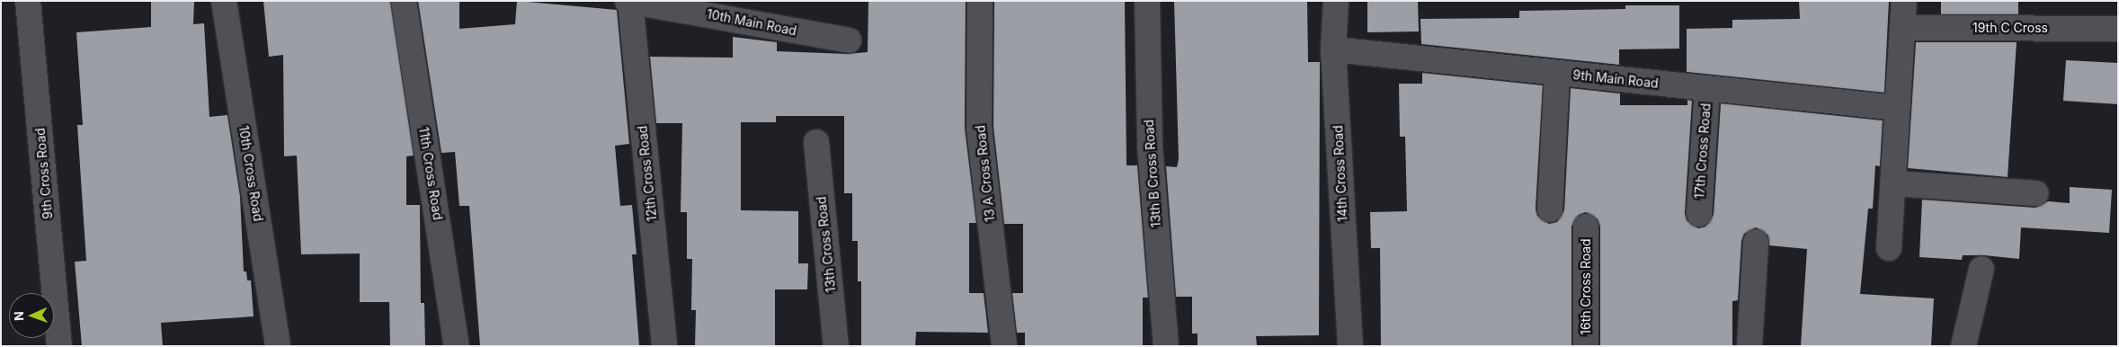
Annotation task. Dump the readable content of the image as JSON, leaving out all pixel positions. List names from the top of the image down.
{
  "streets": {
    "street": [
      "10th Main Road",
      "19th C Cross",
      "9th Main Road",
      "17th Cross Road",
      "9th Cross Road",
      "10th Cross Road",
      "11th Cross Road",
      "12th Cross Road",
      "13 A Cross Road",
      "13th B Cross Road",
      "14th Cross Road",
      "13th Cross Road",
      "16th Cross Road"
    ]
  },
  "crossings": [
    ["10th Main Road", "12th Cross Road"],
    ["9th Main Road", "17th Cross Road"],
    ["9th Main Road", "14th Cross Road"]
  ],
  "north": "left"
}
